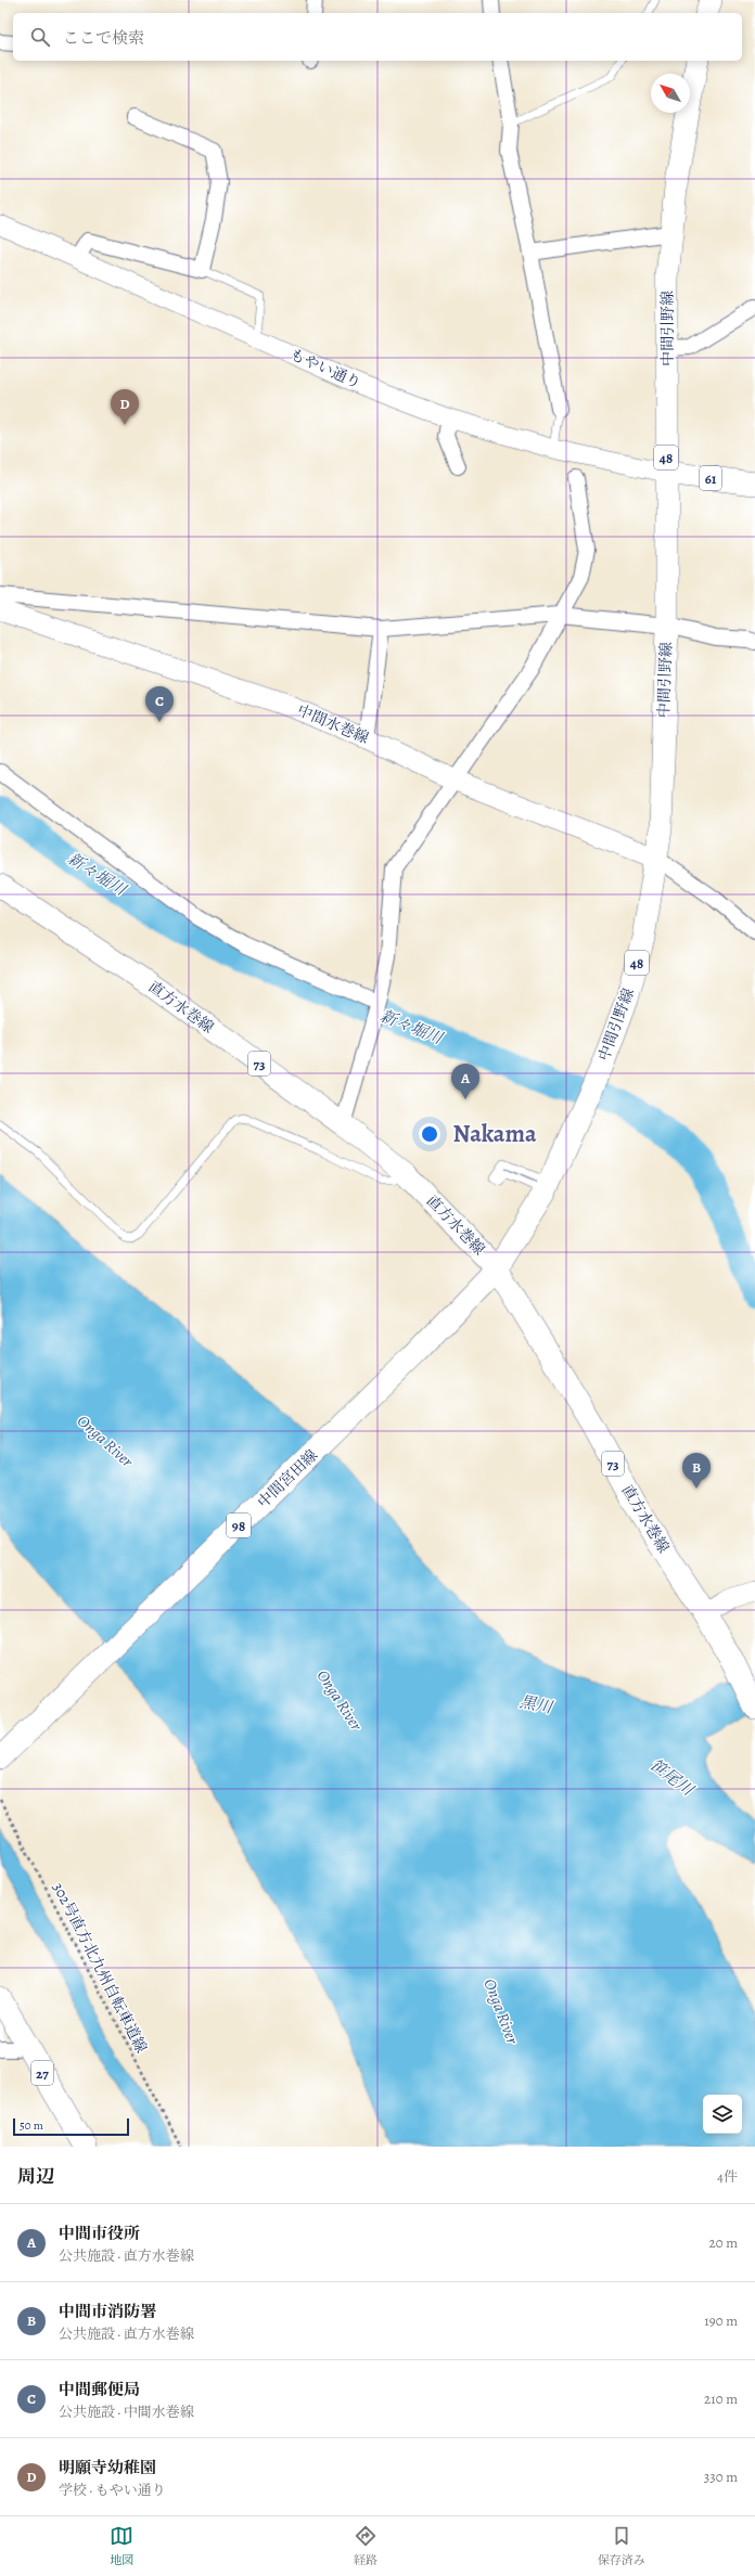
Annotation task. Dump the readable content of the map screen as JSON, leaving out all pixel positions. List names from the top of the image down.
{
  "streets": {
    "main road": [
      "中間引野線",
      "48",
      "61",
      "中間水巻線",
      "直方水巻線",
      "73",
      "中間宮田線",
      "98",
      "27"
    ],
    "street": ["もやい通り"],
    "path": ["302号直方北九州自転車道線"]
  },
  "crossings": [
    ["中間引野線", "もやい通り"],
    ["中間引野線", "61"],
    ["中間引野線", "中間水巻線"],
    ["中間引野線", "直方水巻線"],
    ["中間引野線", "中間宮田線"],
    ["もやい通り", "61"],
    ["直方水巻線", "中間宮田線"]
  ],
  "districts": ["Nakama"],
  "water": [
    "新々堀川",
    "Onga River",
    "黒川",
    "笹尾川"
  ],
  "scale_bar": "50 m",
  "north": "top left",
  "page": {
    "search": "ここで検索",
    "pins": [
      "D",
      "C",
      "A",
      "B"
    ],
    "scale": "50 m",
    "heading": ["周辺", "4件"],
    "list": [
      {
        "mark": "A",
        "name": "中間市役所",
        "note": "公共施設 · 直方水巻線",
        "value": "20 m"
      },
      {
        "mark": "B",
        "name": "中間市消防署",
        "note": "公共施設 · 直方水巻線",
        "value": "190 m"
      },
      {
        "mark": "C",
        "name": "中間郵便局",
        "note": "公共施設 · 中間水巻線",
        "value": "210 m"
      },
      {
        "mark": "D",
        "name": "明願寺幼稚園",
        "note": "学校 · もやい通り",
        "value": "330 m"
      }
    ],
    "nav": ["地図", "経路", "保存済み"]
  }
}
